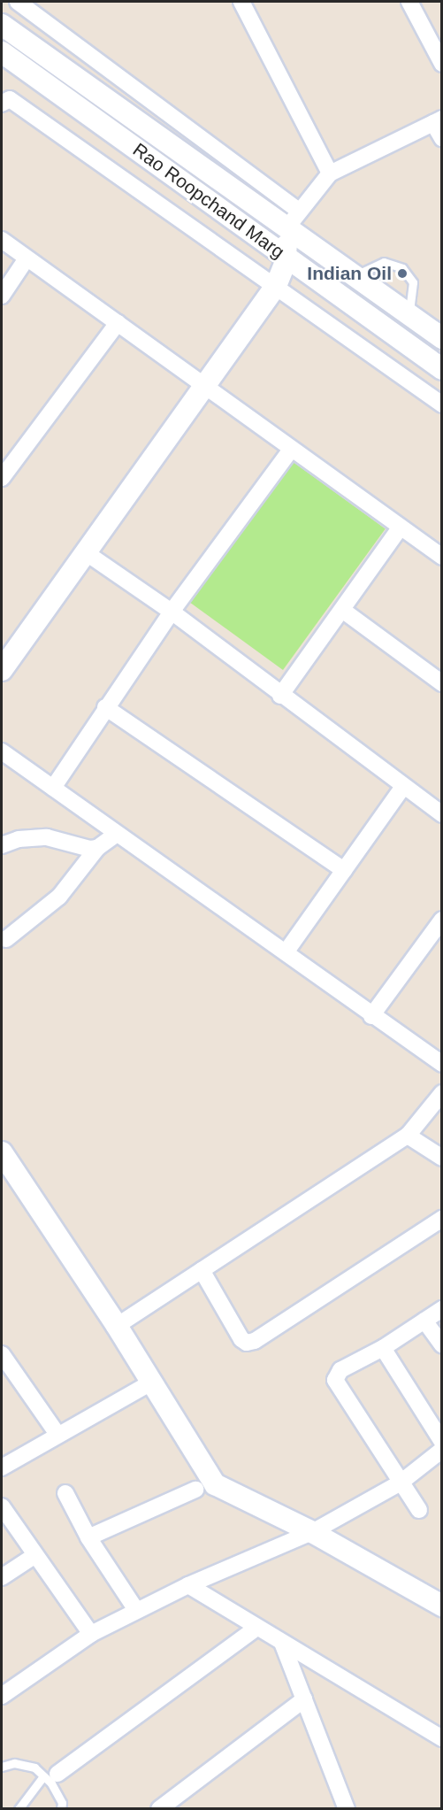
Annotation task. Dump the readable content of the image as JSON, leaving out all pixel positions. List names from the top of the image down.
{
  "streets": {
    "street": ["Rao Roopchand Marg"]
  },
  "places": ["Indian Oil"]
}
